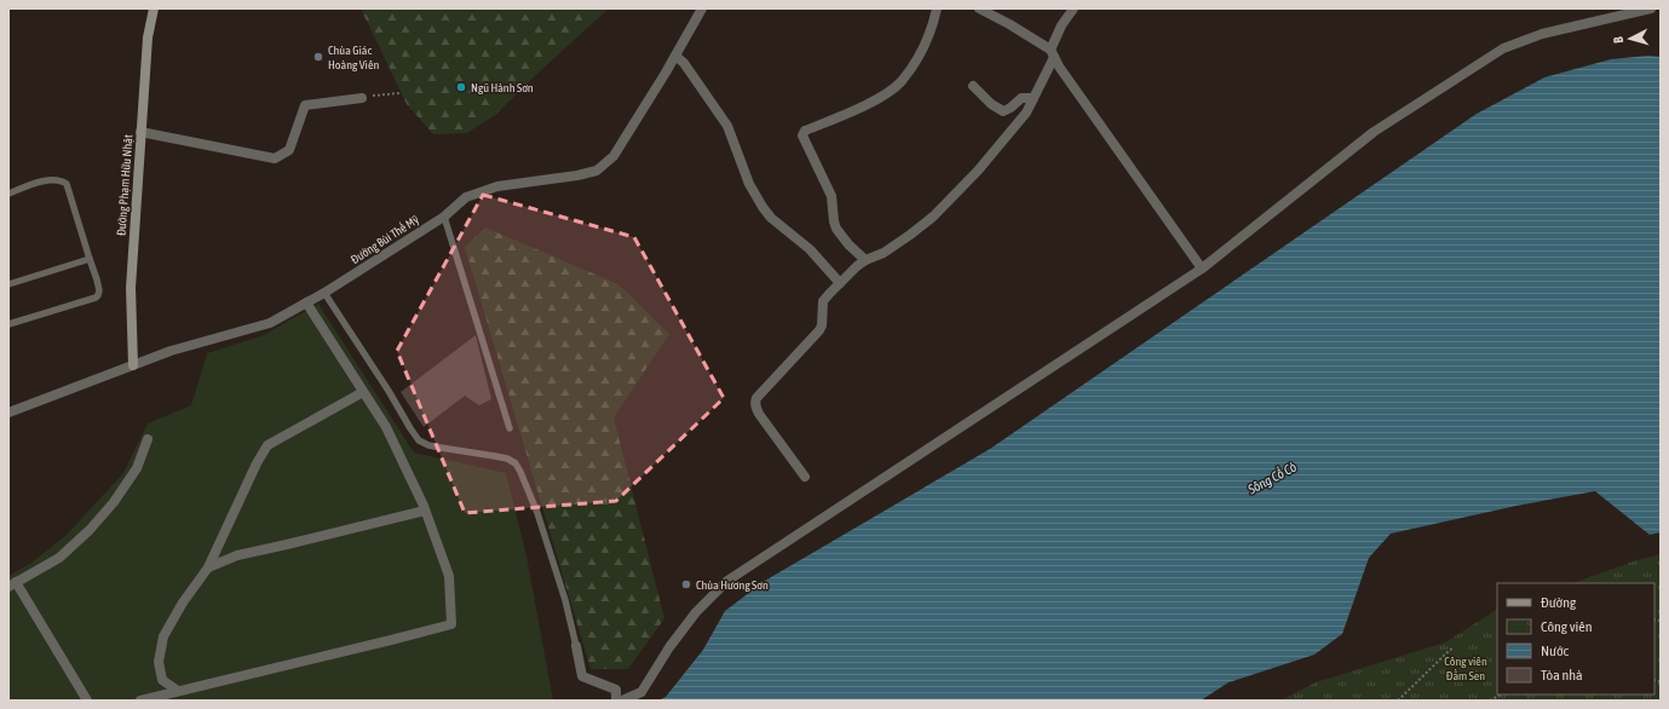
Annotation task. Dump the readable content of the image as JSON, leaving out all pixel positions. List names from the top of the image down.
{
  "streets": {
    "street": ["Đường Phạm Hữu Nhật", "Đường Bùi Thế Mỹ"]
  },
  "crossings": [
    ["Đường Phạm Hữu Nhật", "Đường Bùi Thế Mỹ"]
  ],
  "water": ["Sông Cổ Cò"],
  "parks": ["Công viên Đầm Sen"],
  "places": ["Chùa Giác Hoàng Viên", "Ngũ Hành Sơn", "Chùa Hương Sơn"],
  "legend": [
    "Đường",
    "Công viên",
    "Nước",
    "Tòa nhà"
  ],
  "north": "left"
}
